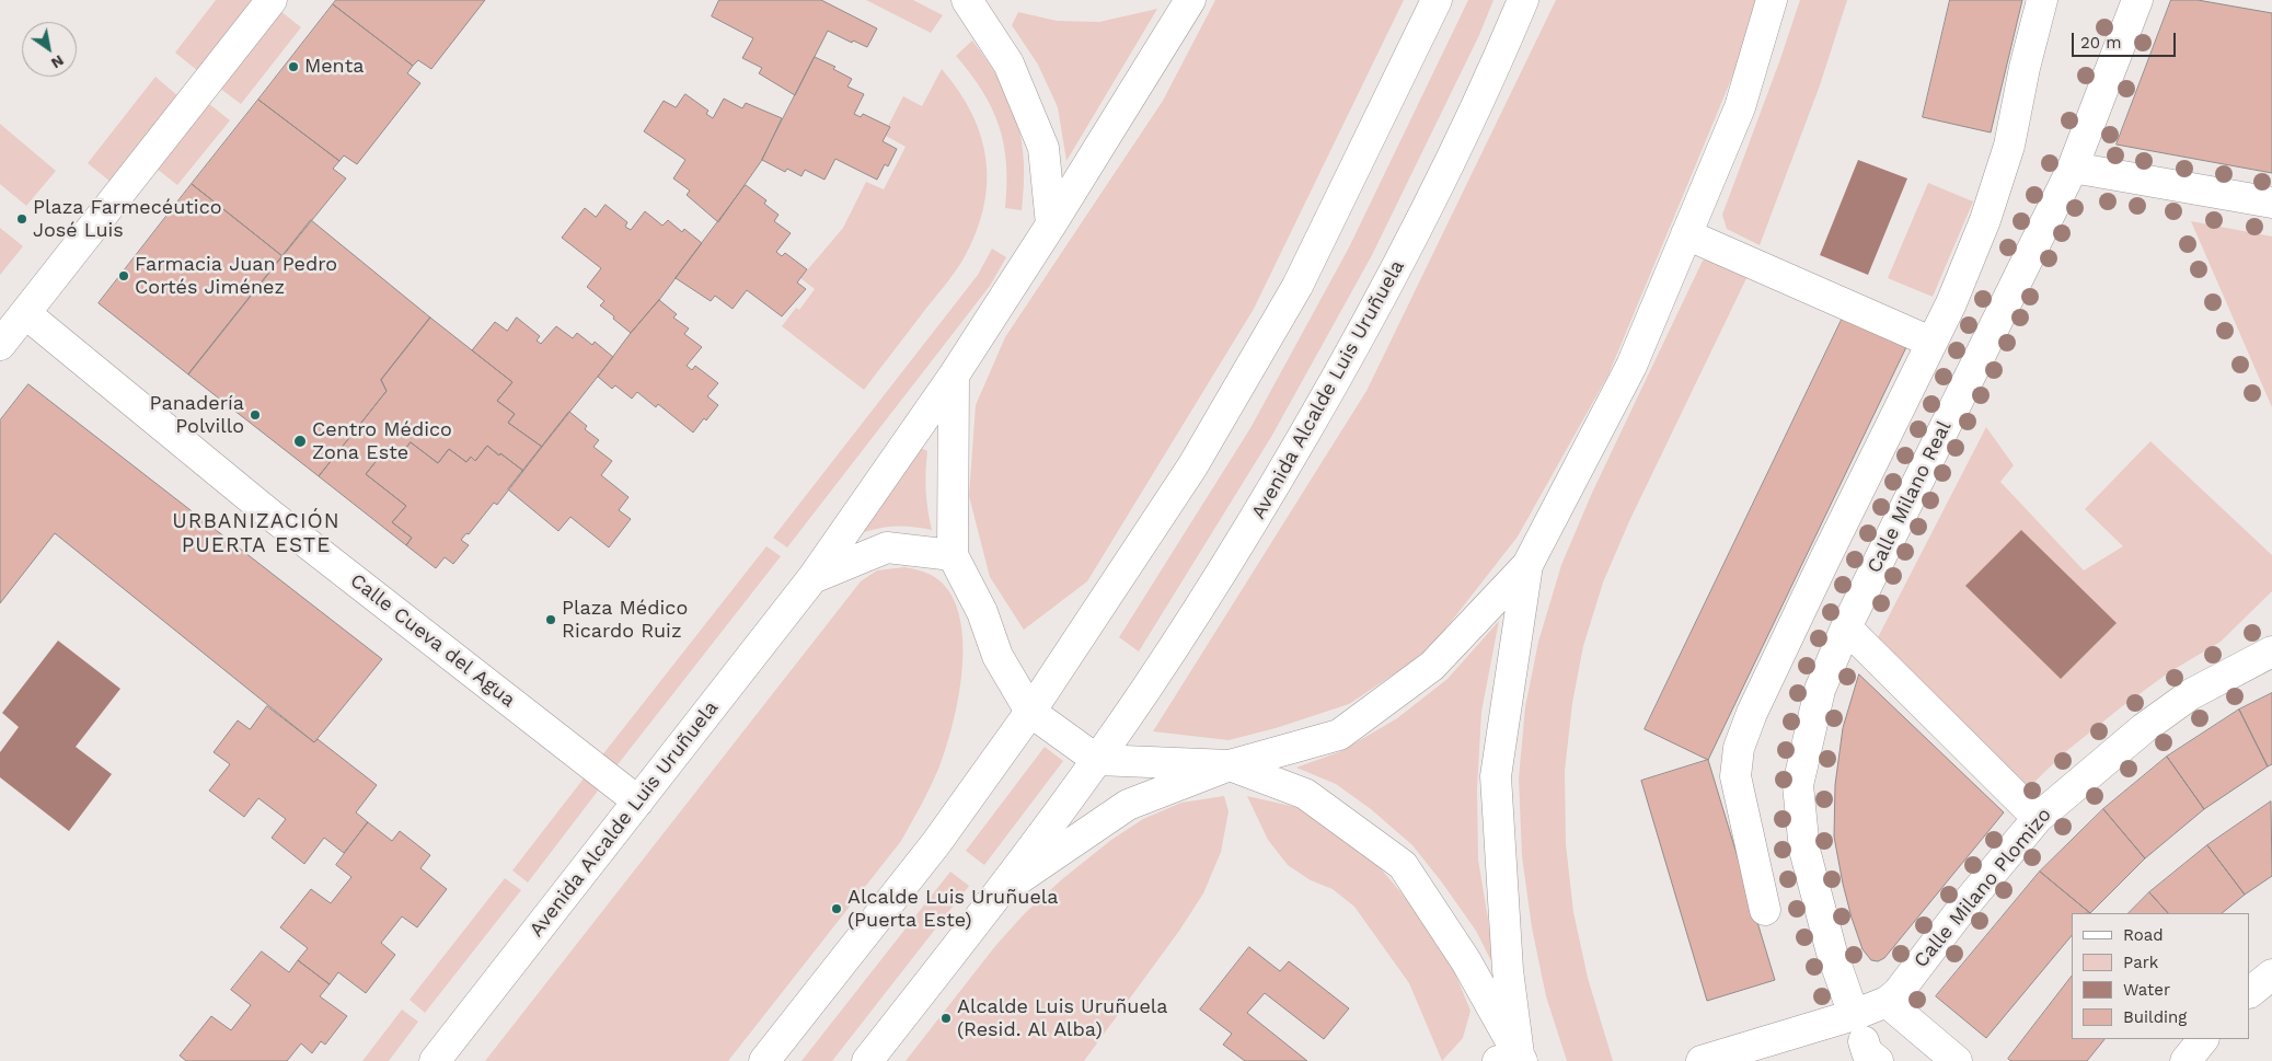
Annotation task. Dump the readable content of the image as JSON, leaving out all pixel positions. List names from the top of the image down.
{
  "streets": {
    "street": [
      "Avenida Alcalde Luis Uruñuela",
      "Calle Milano Real",
      "Calle Cueva del Agua",
      "Calle Milano Plomizo"
    ]
  },
  "crossings": [
    ["Avenida Alcalde Luis Uruñuela", "Calle Cueva del Agua"],
    ["Calle Milano Real", "Calle Milano Plomizo"]
  ],
  "districts": ["URBANIZACIÓN PUERTA ESTE"],
  "places": [
    "Menta",
    "Plaza Farmecéutico José Luis",
    "Farmacia Juan Pedro Cortés Jiménez",
    "Panadería Polvillo",
    "Centro Médico Zona Este",
    "Plaza Médico Ricardo Ruiz",
    "Alcalde Luis Uruñuela (Puerta Este)",
    "Alcalde Luis Uruñuela (Resid. Al Alba)"
  ],
  "legend": [
    "Road",
    "Park",
    "Water",
    "Building"
  ],
  "scale_bar": "20 m",
  "north": "bottom right"
}
